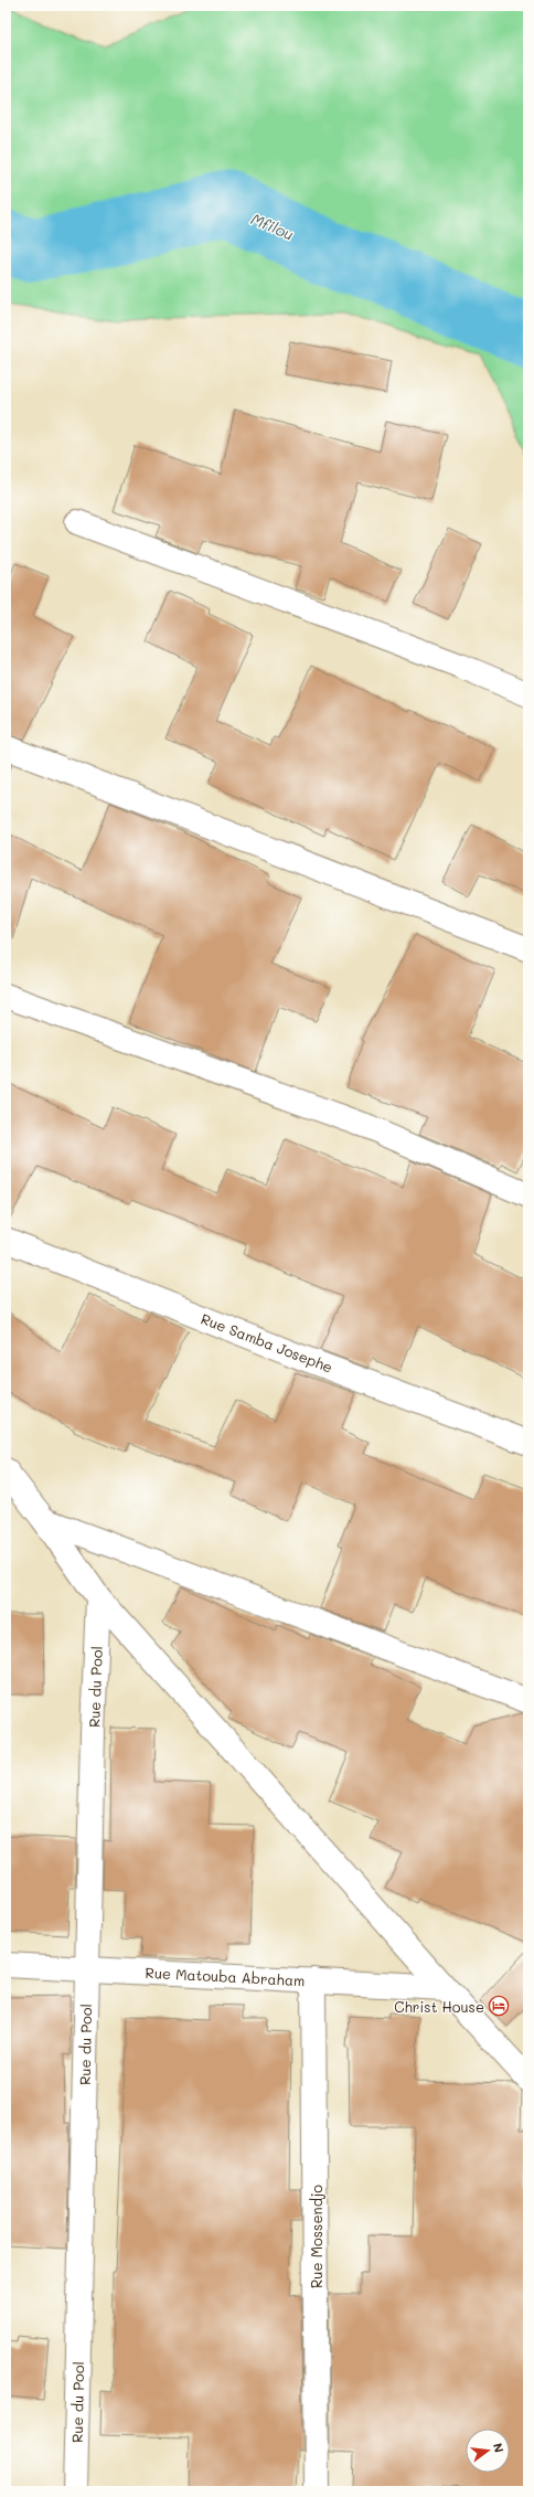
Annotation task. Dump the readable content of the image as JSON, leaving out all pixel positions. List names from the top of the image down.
{
  "streets": {
    "street": [
      "Rue Samba Josephe",
      "Rue du Pool",
      "Rue Matouba Abraham",
      "Rue Mossendjo"
    ]
  },
  "crossings": [
    ["Rue du Pool", "Rue Matouba Abraham"],
    ["Rue Matouba Abraham", "Rue Mossendjo"]
  ],
  "water": ["Mfilou"],
  "places": {
    "hotel": ["Christ House"]
  },
  "north": "right"
}
